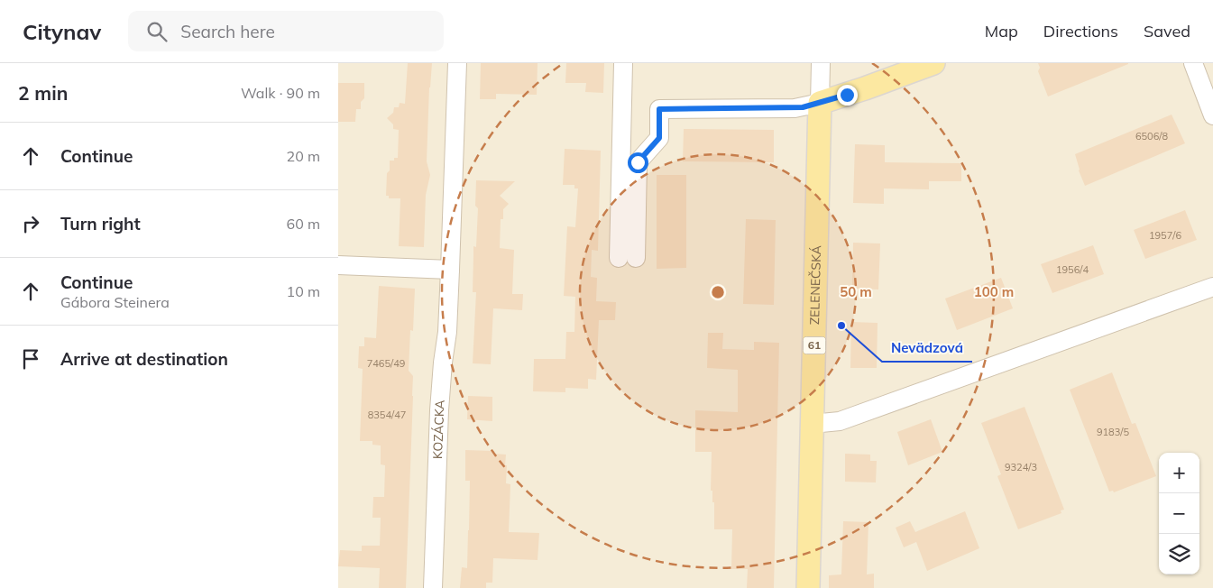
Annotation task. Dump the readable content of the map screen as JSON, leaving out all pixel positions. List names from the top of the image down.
{
  "streets": {
    "main road": ["ZELENEČSKÁ", "61"],
    "street": ["KOZÁCKA"]
  },
  "places": ["Nevädzová"],
  "house_numbers": [
    "6506/8",
    "1957/6",
    "1956/4",
    "7465/49",
    "8354/47",
    "9183/5",
    "9324/3"
  ],
  "page": {
    "header": "Citynav",
    "search": "Search here",
    "nav": ["Map", "Directions", "Saved"],
    "heading": ["2 min", "Walk · 90 m"],
    "list": [
      ["Continue", "20 m"],
      ["Turn right", "60 m"],
      ["Continue", "Gábora Steinera", "10 m"],
      "Arrive at destination"
    ],
    "map_buttons": ["+", "−"]
  },
  "rings": ["50 m", "100 m"]
}
